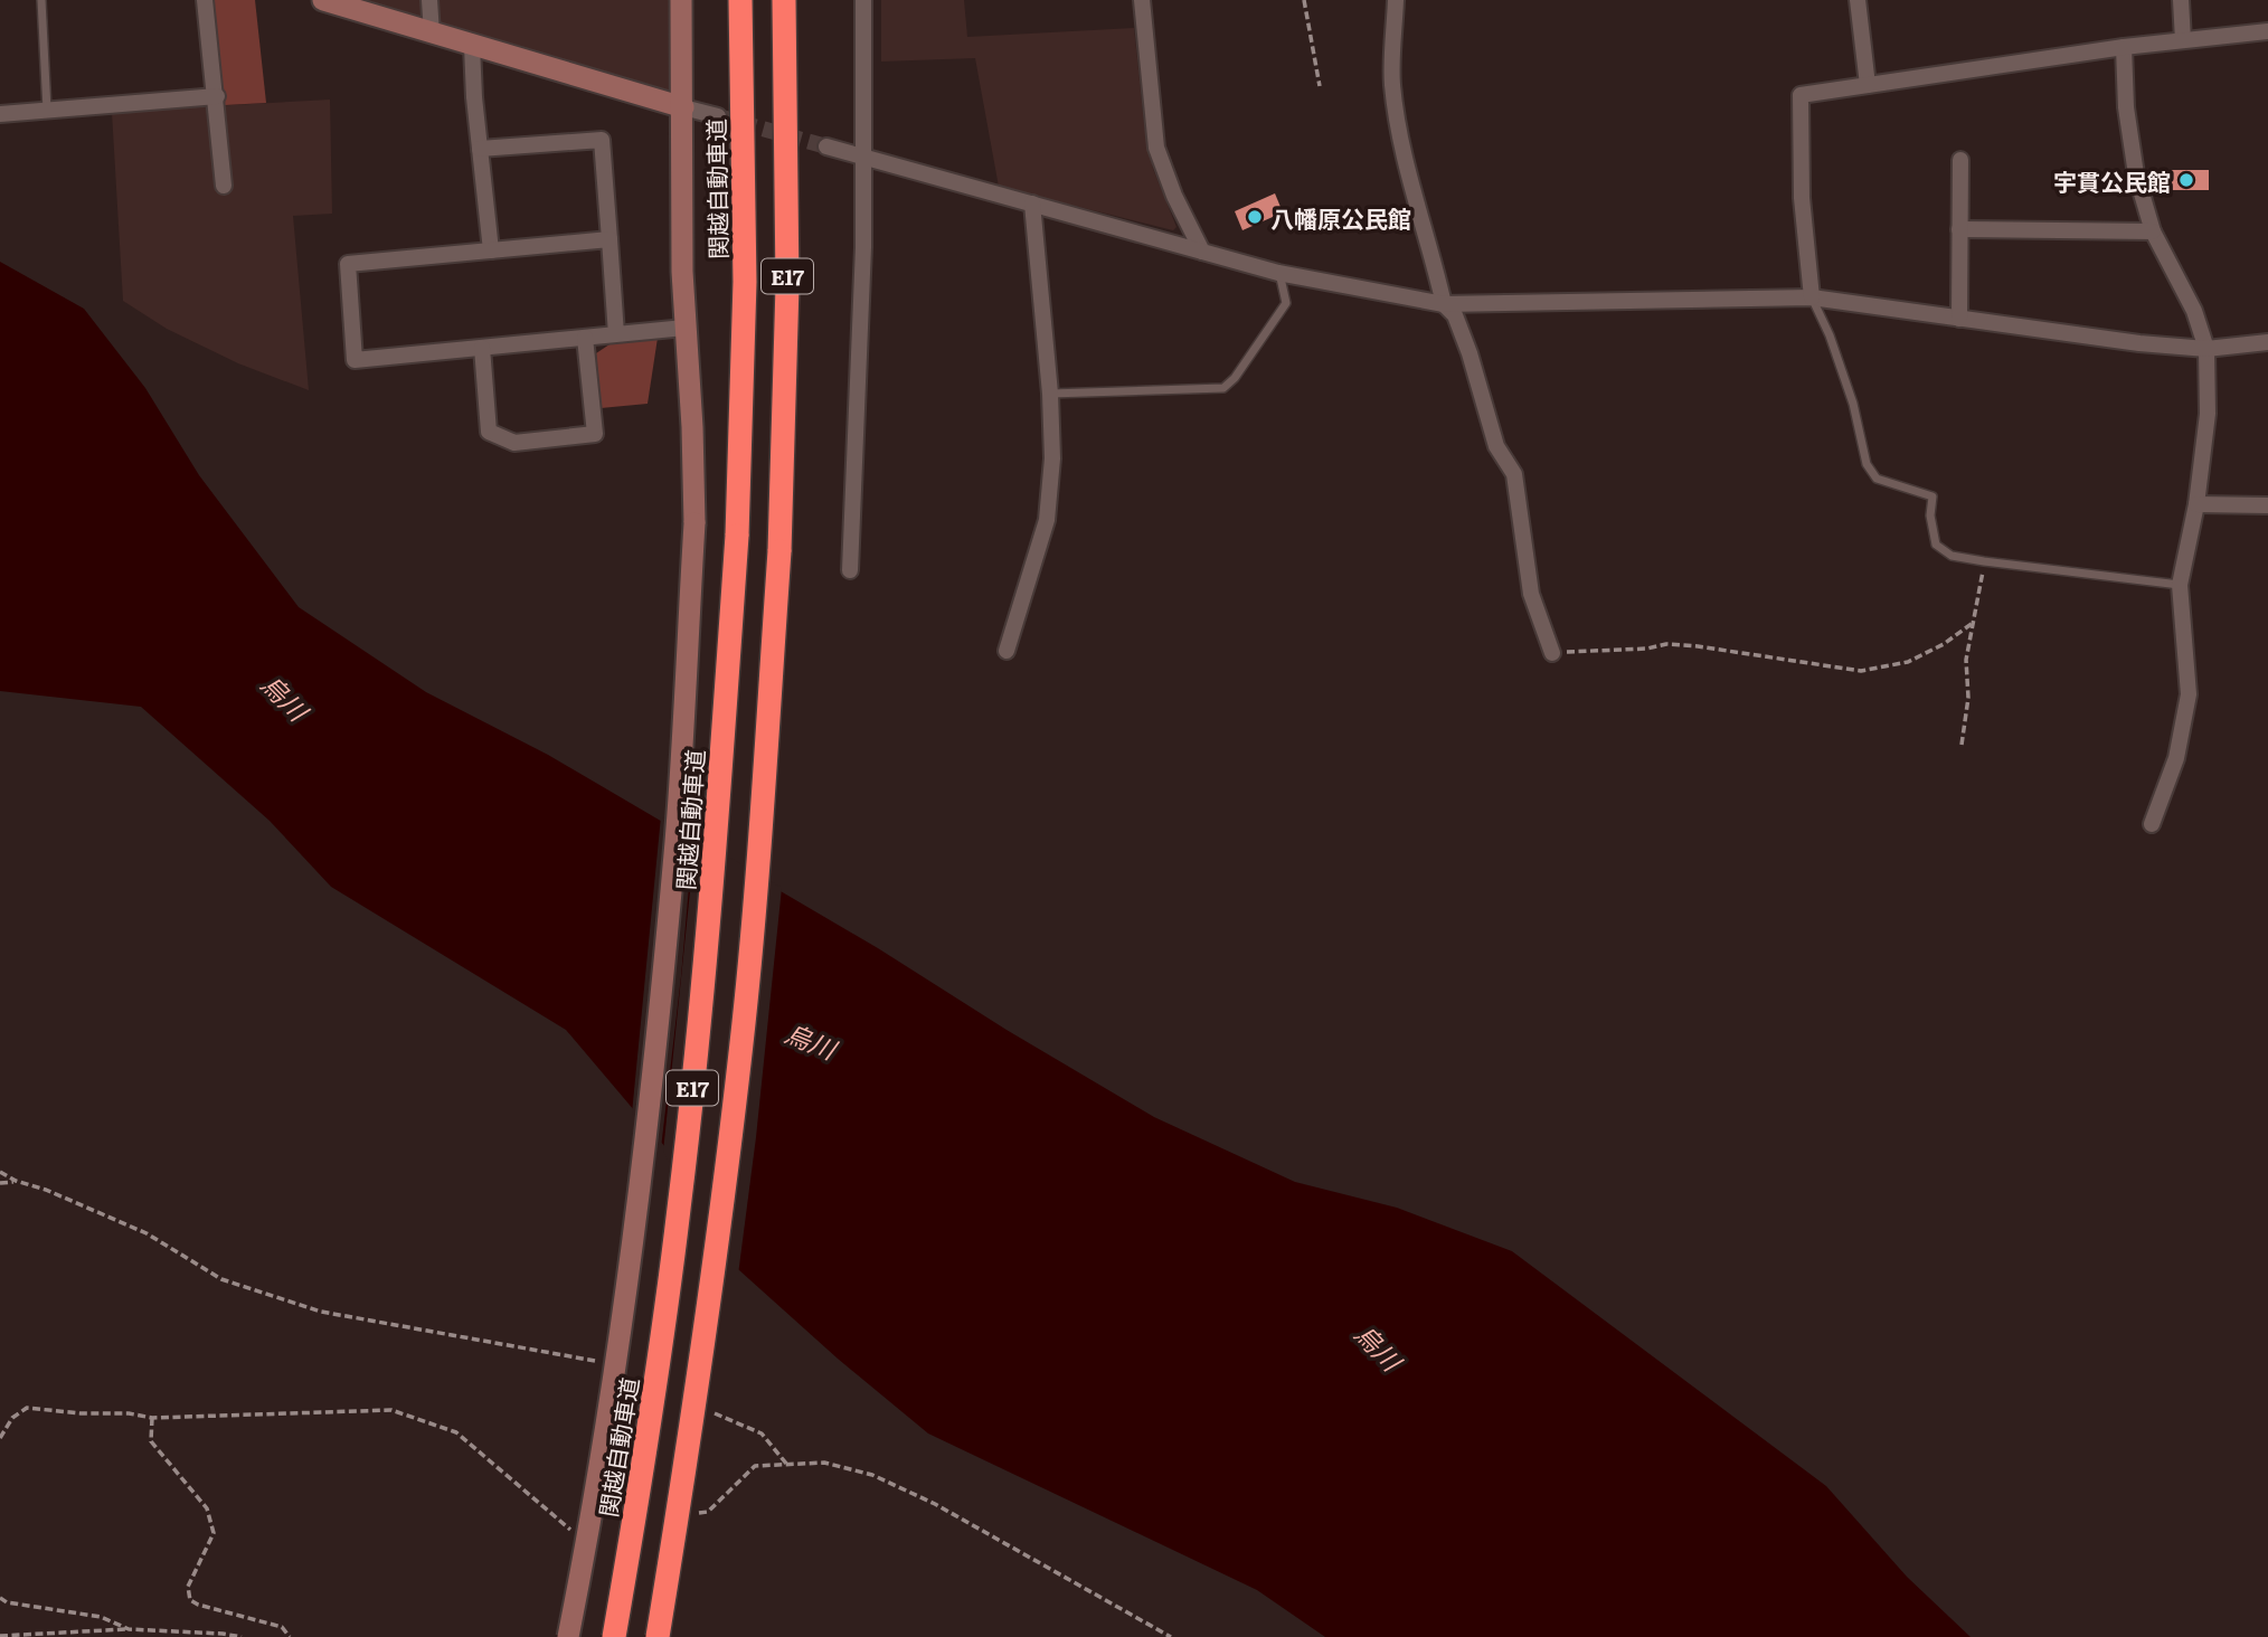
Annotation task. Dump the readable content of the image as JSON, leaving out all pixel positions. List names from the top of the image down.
{
  "streets": {
    "highway": ["関越自動車道", "E17"]
  },
  "water": ["烏川"],
  "places": ["宇貫公民館", "八幡原公民館"]
}
